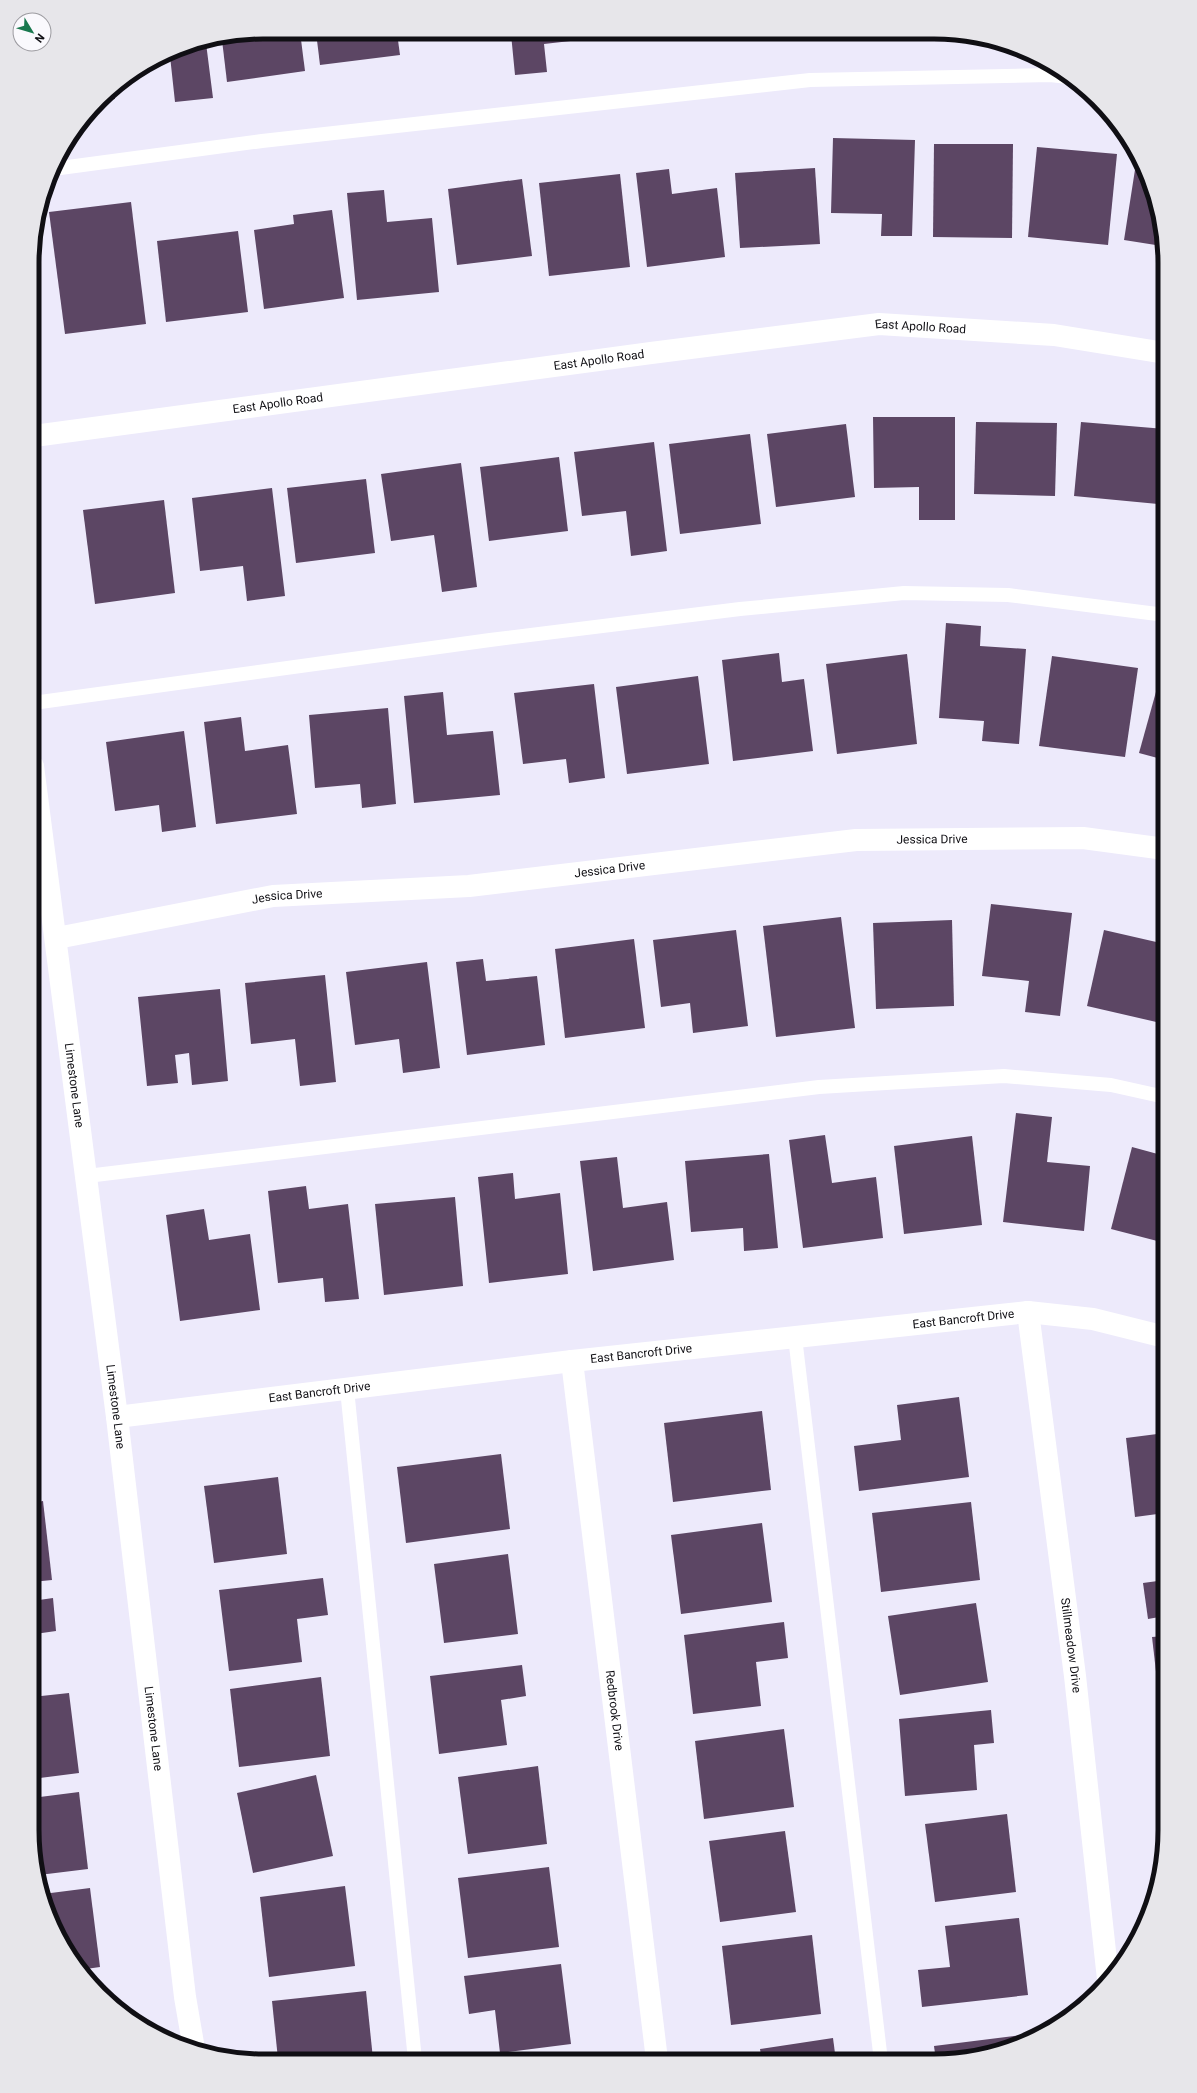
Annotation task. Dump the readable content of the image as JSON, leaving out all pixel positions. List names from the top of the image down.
{
  "streets": {
    "street": [
      "East Apollo Road",
      "Jessica Drive",
      "Limestone Lane",
      "East Bancroft Drive",
      "Stillmeadow Drive",
      "Redbrook Drive"
    ]
  },
  "crossings": [
    ["Jessica Drive", "Limestone Lane"],
    ["Limestone Lane", "East Bancroft Drive"],
    ["East Bancroft Drive", "Stillmeadow Drive"],
    ["East Bancroft Drive", "Redbrook Drive"]
  ],
  "north": "bottom right"
}
